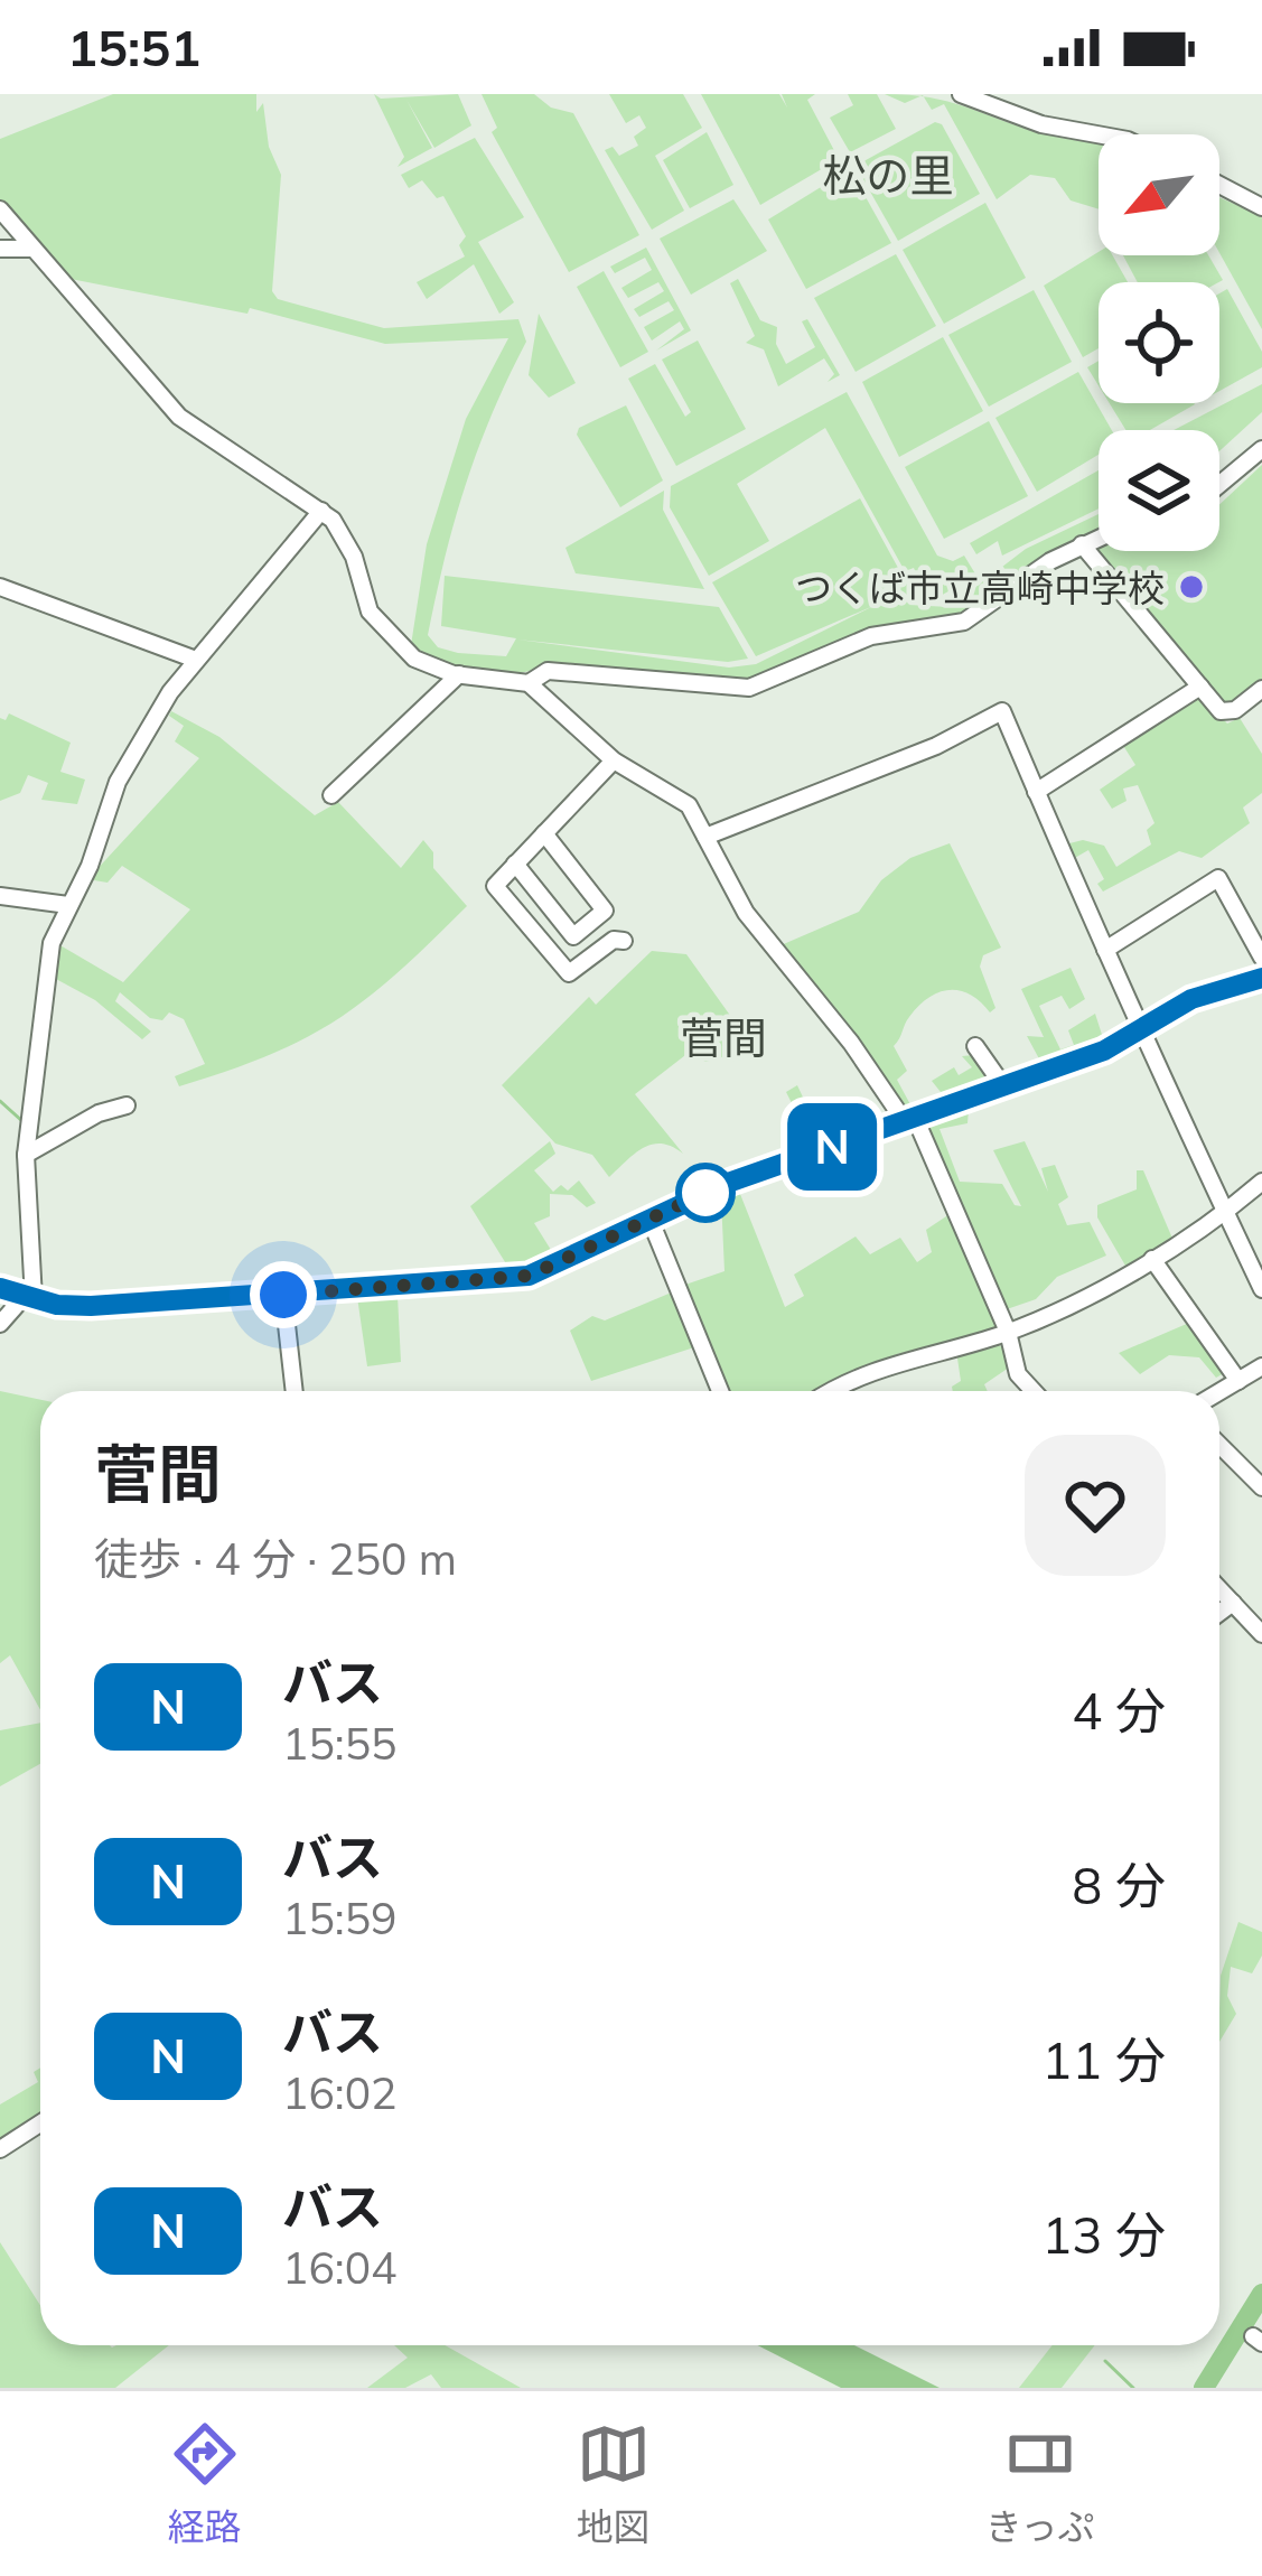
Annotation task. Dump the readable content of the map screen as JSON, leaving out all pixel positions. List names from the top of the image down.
{
  "districts": ["松の里", "菅間"],
  "places": ["つくば市立高崎中学校"],
  "lines": ["bus line N"],
  "north": "bottom left",
  "page": {
    "status": "15:51",
    "on_map": "N",
    "heading": ["菅間", "徒歩 · 4 分 · 250 m"],
    "list": [
      {
        "mark": "N",
        "name": "バス",
        "note": "15:55",
        "value": "4 分"
      },
      {
        "mark": "N",
        "name": "バス",
        "note": "15:59",
        "value": "8 分"
      },
      {
        "mark": "N",
        "name": "バス",
        "note": "16:02",
        "value": "11 分"
      },
      {
        "mark": "N",
        "name": "バス",
        "note": "16:04",
        "value": "13 分"
      }
    ],
    "tabs": ["経路", "地図", "きっぷ"]
  }
}
